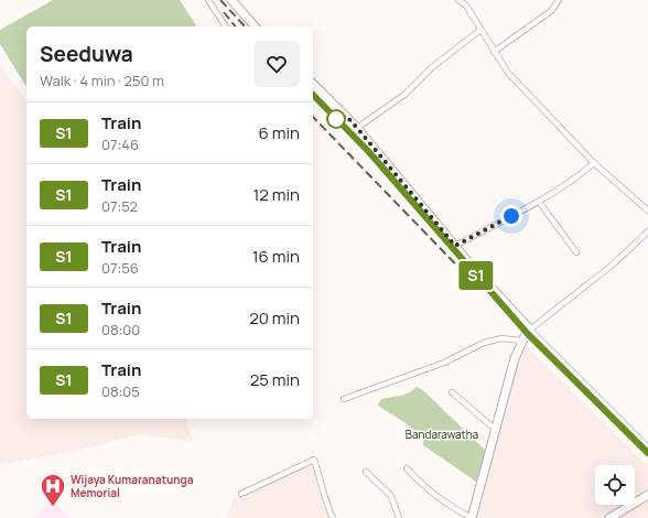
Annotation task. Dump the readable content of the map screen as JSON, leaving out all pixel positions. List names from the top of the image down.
{
  "parks": ["Bandarawatha"],
  "places": {
    "hospital": ["Wijaya Kumaranatunga Memorial"]
  },
  "page": {
    "on_map": "S1",
    "heading": ["Seeduwa", "Walk · 4 min · 250 m"],
    "list": [
      {
        "mark": "S1",
        "name": "Train",
        "note": "07:46",
        "value": "6 min"
      },
      {
        "mark": "S1",
        "name": "Train",
        "note": "07:52",
        "value": "12 min"
      },
      {
        "mark": "S1",
        "name": "Train",
        "note": "07:56",
        "value": "16 min"
      },
      {
        "mark": "S1",
        "name": "Train",
        "note": "08:00",
        "value": "20 min"
      },
      {
        "mark": "S1",
        "name": "Train",
        "note": "08:05",
        "value": "25 min"
      }
    ]
  }
}
